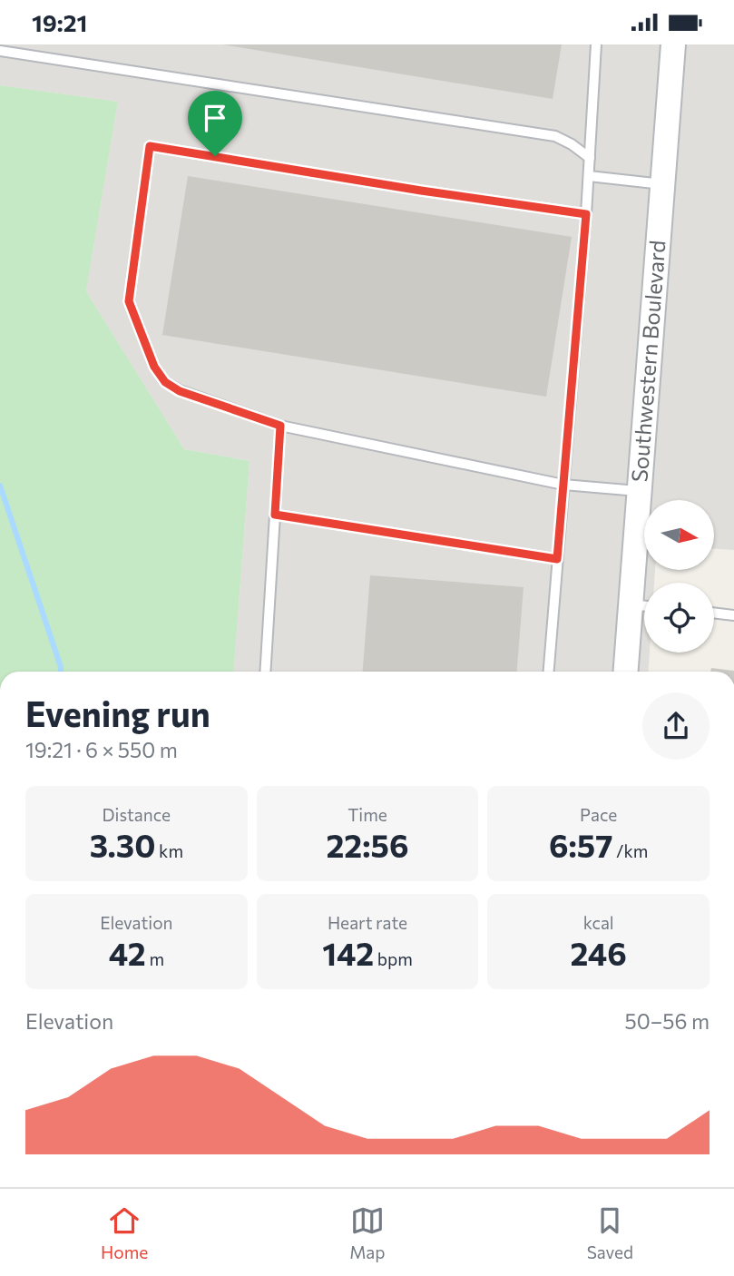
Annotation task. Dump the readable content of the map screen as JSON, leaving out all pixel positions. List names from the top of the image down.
{
  "streets": {
    "street": ["Southwestern Boulevard"]
  },
  "north": "right",
  "page": {
    "status": "19:21",
    "heading": ["Evening run", "19:21 · 6 × 550 m"],
    "stats": [
      ["Distance", "3.30 km"],
      ["Time", "22:56"],
      ["Pace", "6:57 /km"],
      ["Elevation", "42 m"],
      ["Heart rate", "142 bpm"],
      ["kcal", "246"]
    ],
    "chart": ["Elevation", "50–56 m"],
    "tabs": ["Home", "Map", "Saved"]
  }
}
